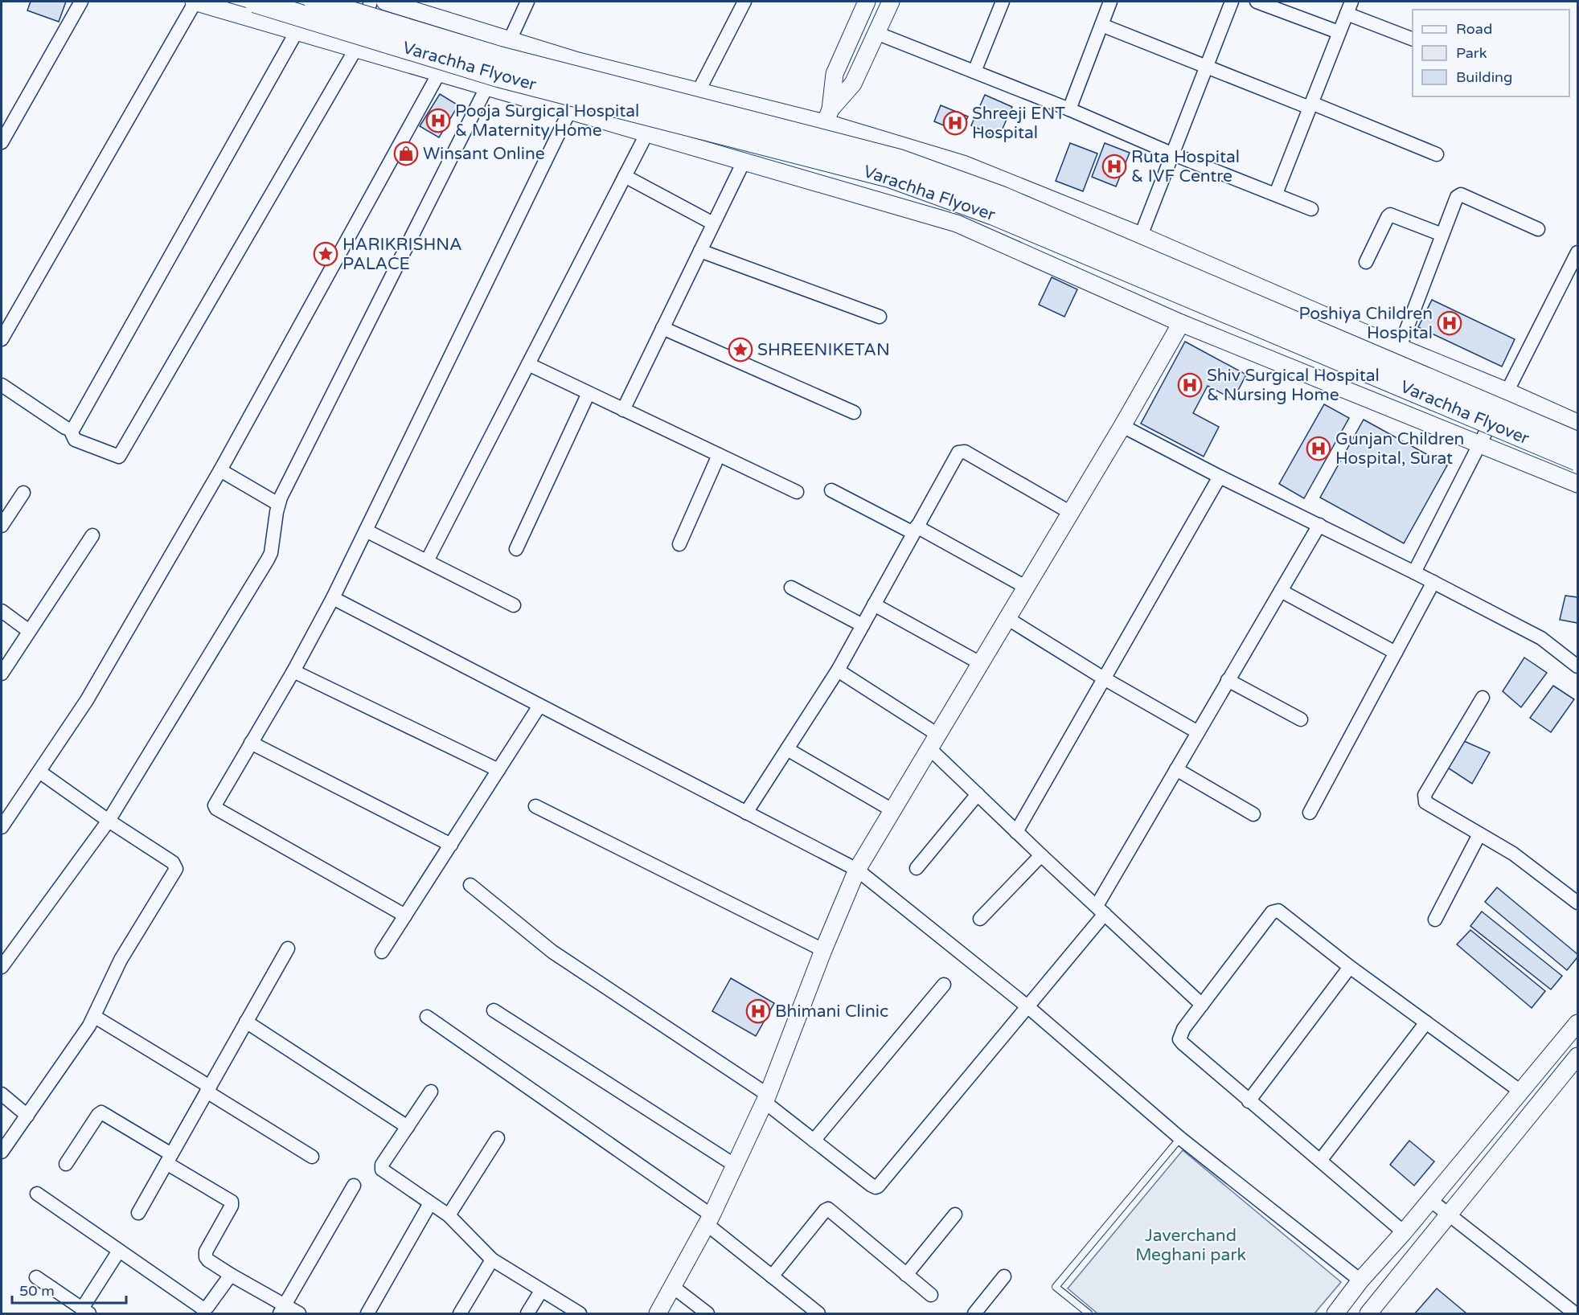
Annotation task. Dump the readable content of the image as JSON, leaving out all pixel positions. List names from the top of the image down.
{
  "streets": {
    "main road": ["Varachha Flyover"]
  },
  "parks": ["Javerchand Meghani park"],
  "places": {
    "hospital": [
      "Pooja Surgical Hospital & Maternity Home",
      "Shreeji ENT Hospital",
      "Ruta Hospital & IVF Centre",
      "Poshiya Children Hospital",
      "Shiv Surgical Hospital & Nursing Home",
      "Gunjan Children Hospital, Surat",
      "Bhimani Clinic"
    ],
    "shop": ["Winsant Online"],
    "place": ["HARIKRISHNA PALACE", "SHREENIKETAN"]
  },
  "legend": ["Road", "Park", "Building"],
  "scale_bar": "50 m"
}
